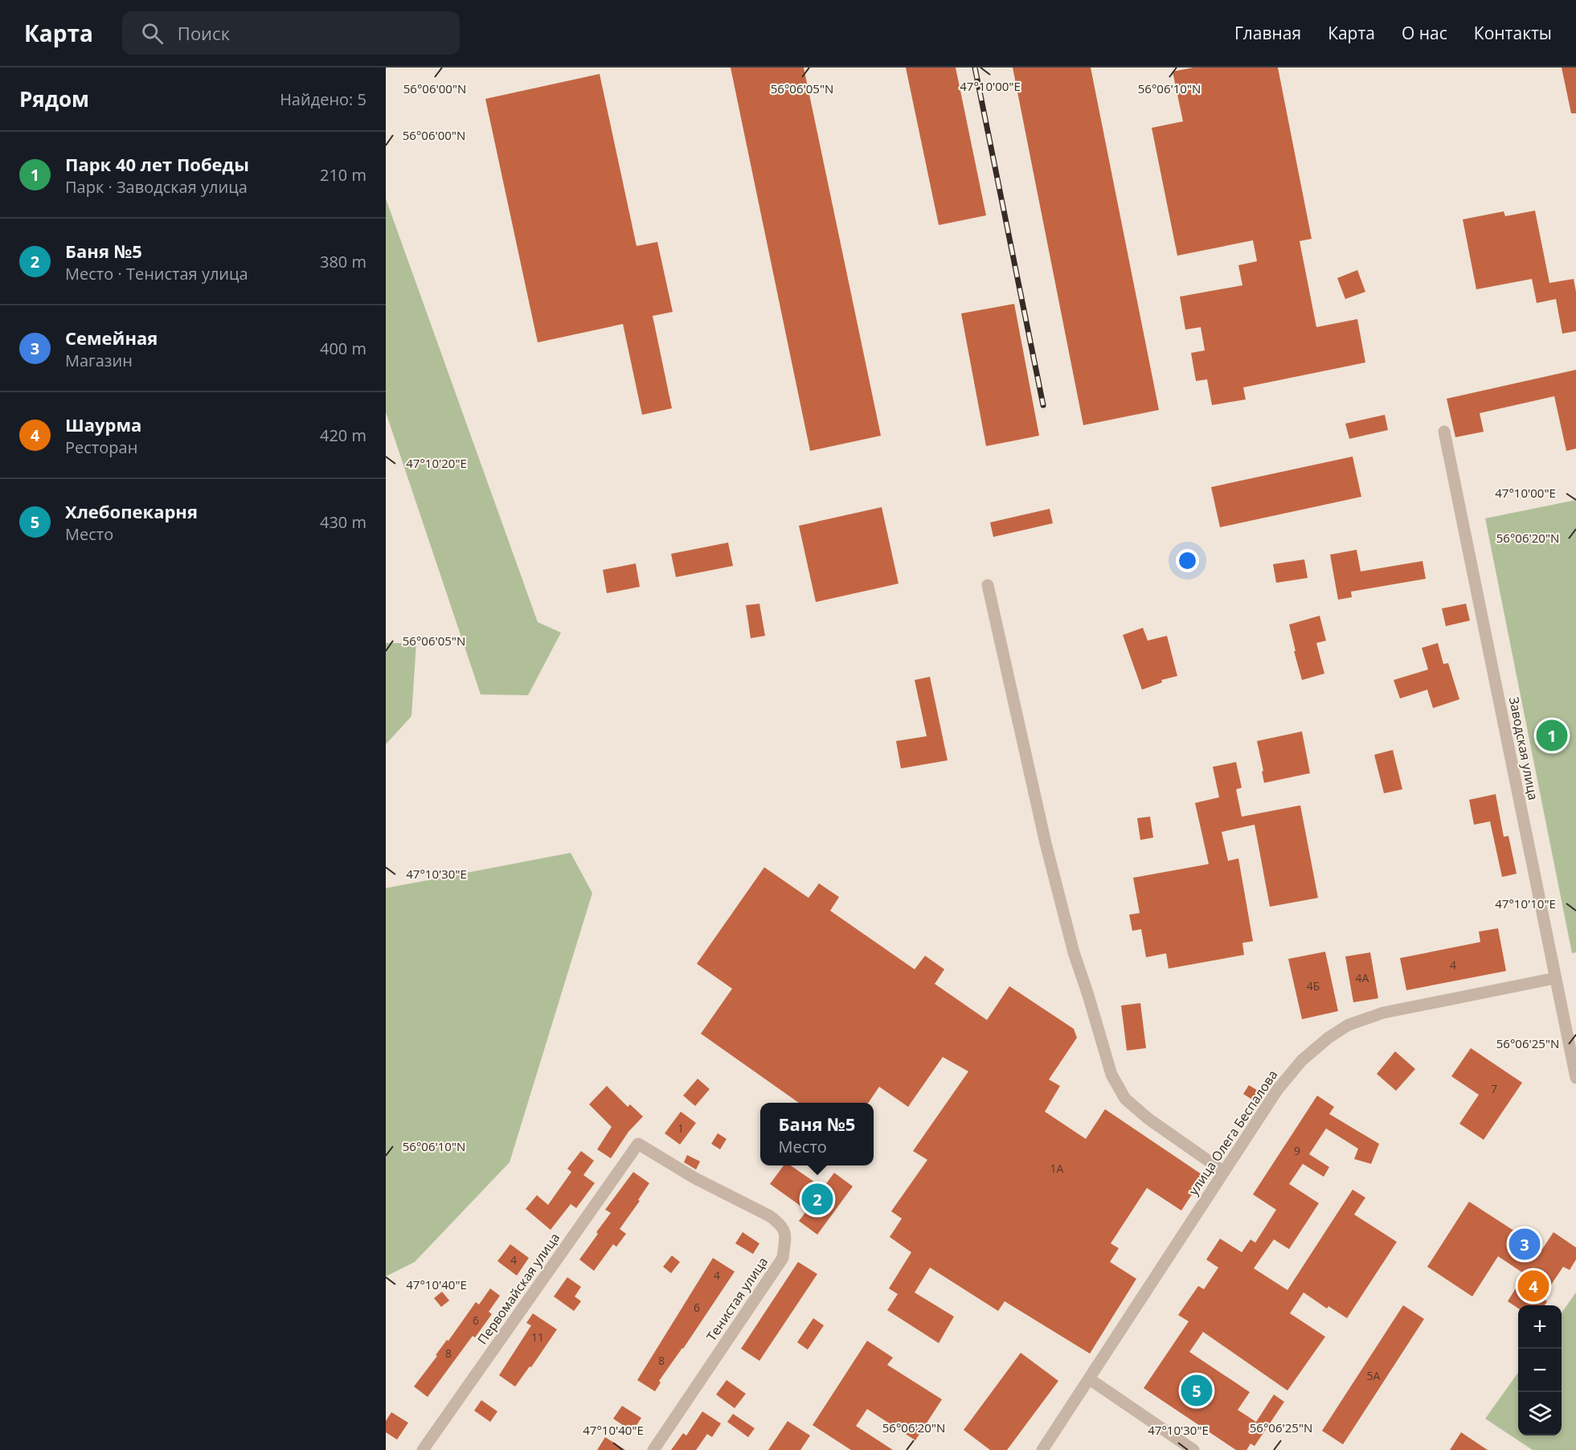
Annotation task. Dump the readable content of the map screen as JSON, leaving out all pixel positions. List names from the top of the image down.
{
  "streets": {
    "street": [
      "Заводская улица",
      "улица Олега Беспалова",
      "Первомайская улица",
      "Тенистая улица"
    ]
  },
  "crossings": [
    ["Заводская улица", "улица Олега Беспалова"],
    ["Первомайская улица", "Тенистая улица"]
  ],
  "house_numbers": [
    "4",
    "4А",
    "4Б",
    "7",
    "1",
    "9",
    "1А",
    "4",
    "4",
    "6",
    "6",
    "11",
    "8",
    "8",
    "5А"
  ],
  "page": {
    "header": "Карта",
    "search": "Поиск",
    "nav": [
      "Главная",
      "Карта",
      "О нас",
      "Контакты"
    ],
    "heading": ["Рядом", "Найдено: 5"],
    "list": [
      {
        "mark": "1",
        "name": "Парк 40 лет Победы",
        "note": "Парк · Заводская улица",
        "value": "210 m"
      },
      {
        "mark": "2",
        "name": "Баня №5",
        "note": "Место · Тенистая улица",
        "value": "380 m"
      },
      {
        "mark": "3",
        "name": "Семейная",
        "note": "Магазин",
        "value": "400 m"
      },
      {
        "mark": "4",
        "name": "Шаурма",
        "note": "Ресторан",
        "value": "420 m"
      },
      {
        "mark": "5",
        "name": "Хлебопекарня",
        "note": "Место",
        "value": "430 m"
      }
    ],
    "pins": [
      "1",
      "2",
      "3",
      "4",
      "5"
    ],
    "popup": ["Баня №5", "Место"],
    "map_buttons": ["+", "−"]
  },
  "coordinates": [
    "47°10'00\"E",
    "56°06'00\"N",
    "56°06'05\"N",
    "56°06'10\"N",
    "47°10'20\"E",
    "56°06'20\"N",
    "47°10'30\"E",
    "47°10'10\"E",
    "56°06'25\"N",
    "47°10'40\"E"
  ]
}
